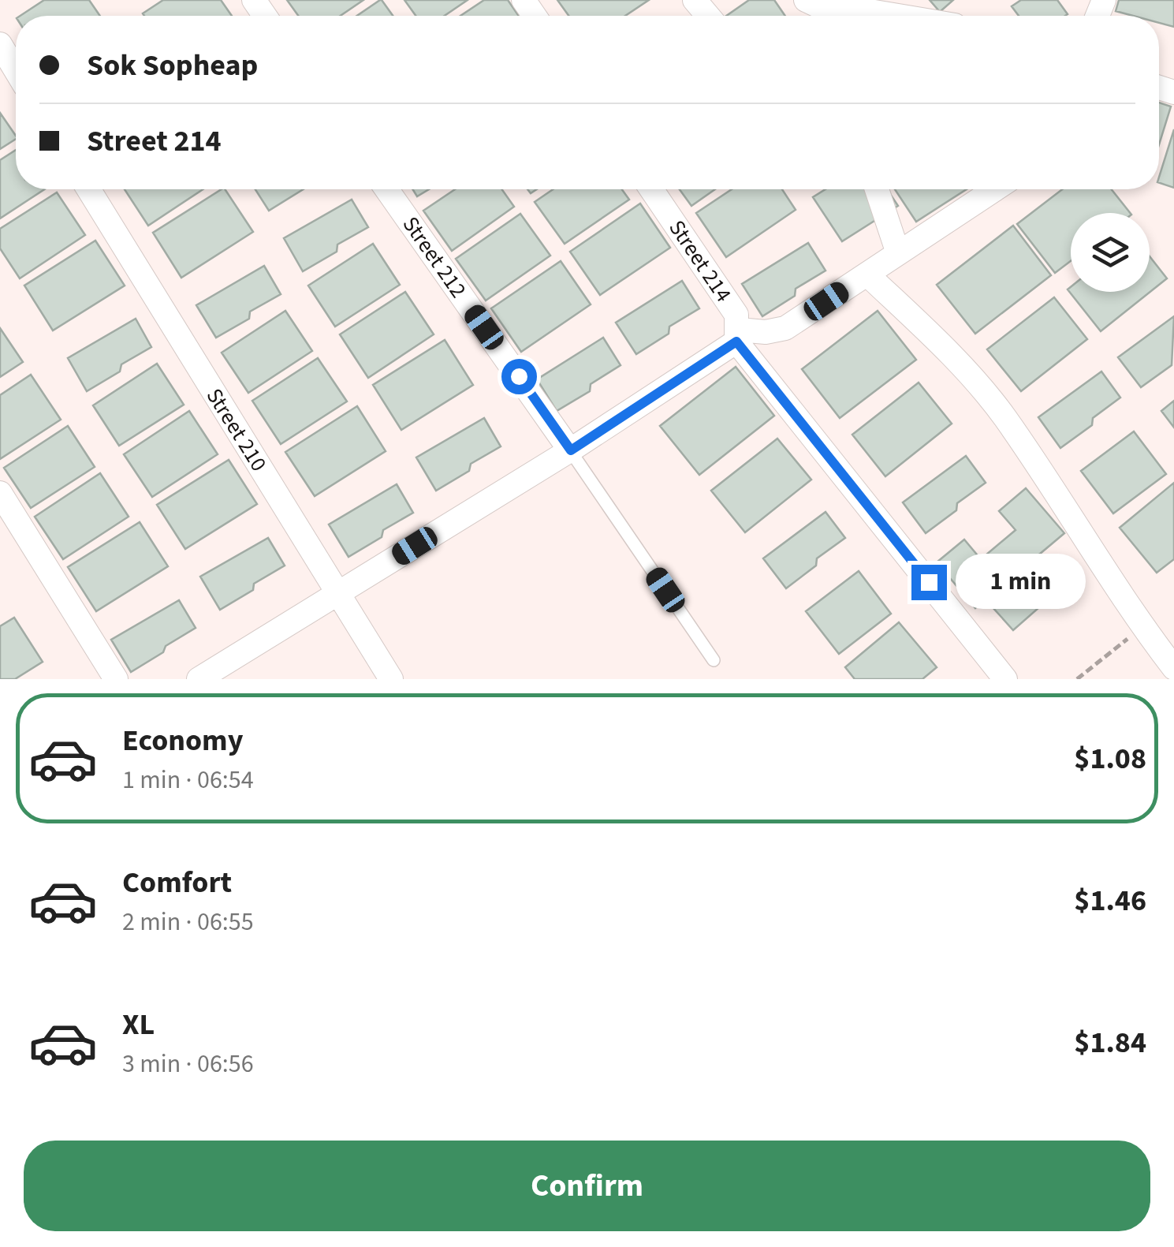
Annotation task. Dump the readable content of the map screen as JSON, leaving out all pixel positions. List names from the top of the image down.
{
  "streets": {
    "street": ["Street 212", "Street 214", "Street 210"]
  },
  "page": {
    "banner": ["Sok Sopheap", "Street 214"],
    "bubble": "1 min",
    "list": [
      {
        "name": "Economy",
        "note": "1 min · 06:54",
        "value": "$1.08"
      },
      {
        "name": "Comfort",
        "note": "2 min · 06:55",
        "value": "$1.46"
      },
      {
        "name": "XL",
        "note": "3 min · 06:56",
        "value": "$1.84"
      }
    ],
    "buttons": "Confirm"
  }
}
